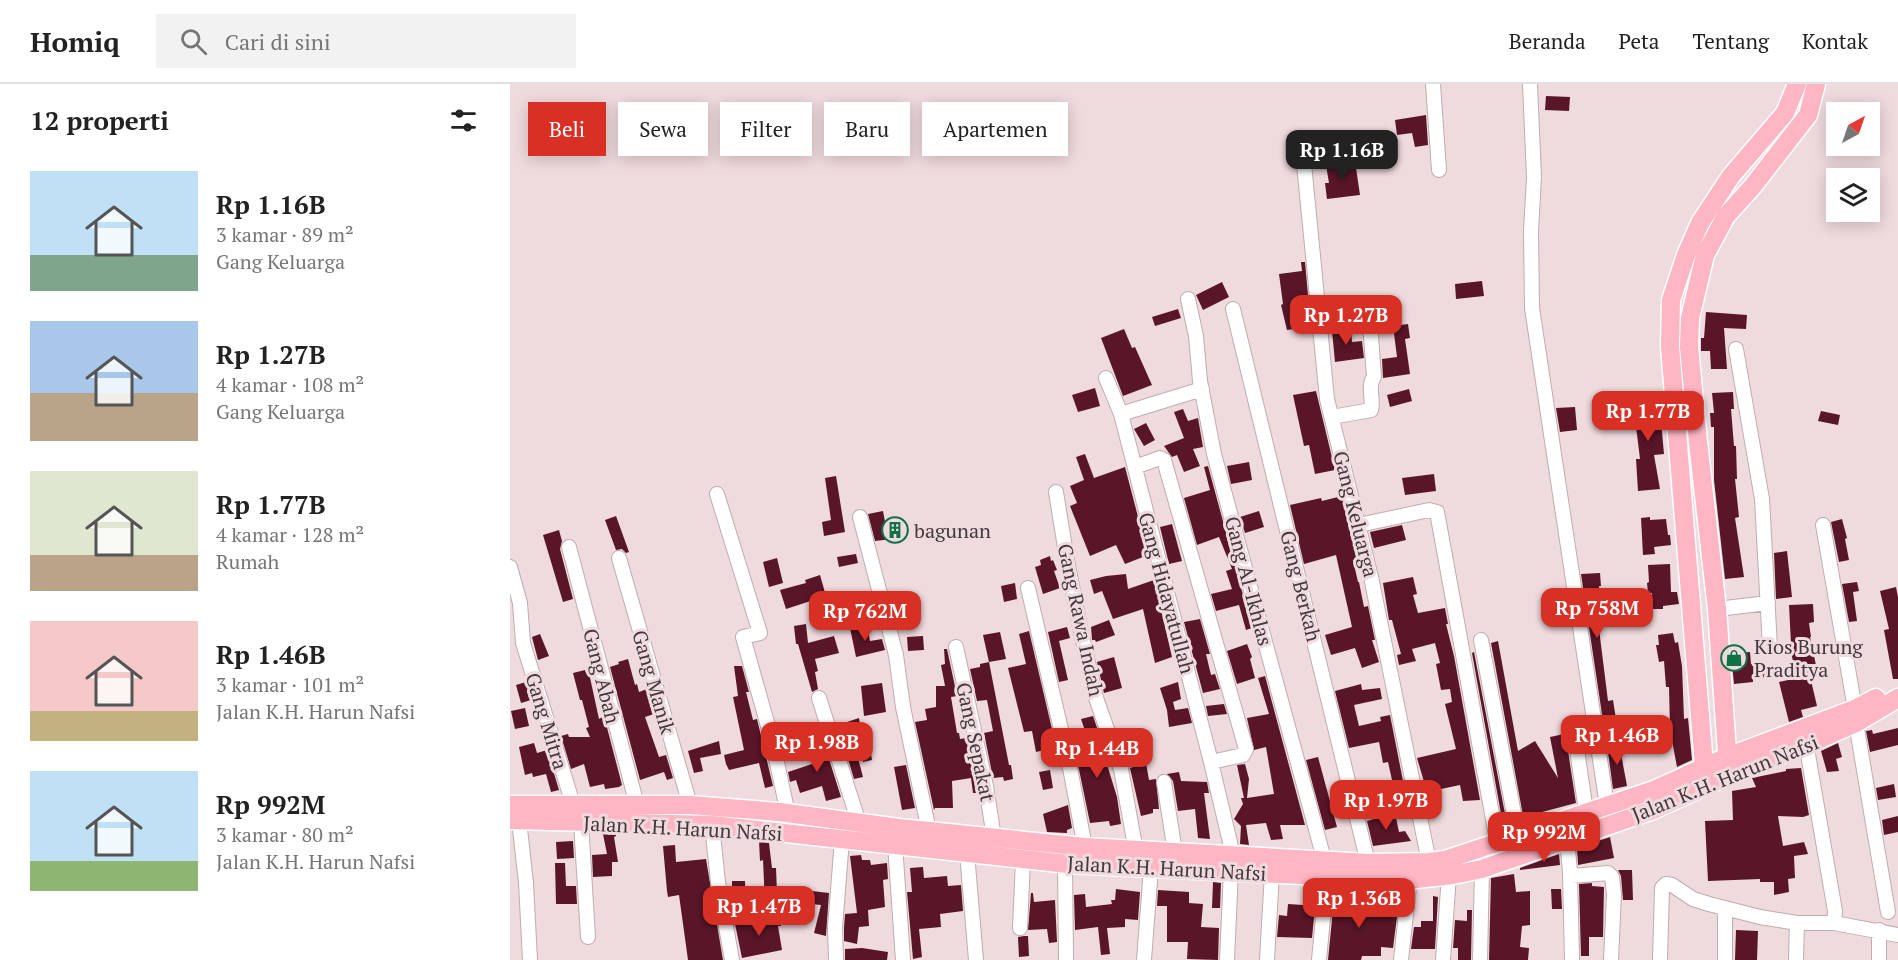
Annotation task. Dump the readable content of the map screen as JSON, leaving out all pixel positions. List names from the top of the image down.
{
  "streets": {
    "main road": ["Jalan K.H. Harun Nafsi"],
    "street": [
      "Gang Keluarga",
      "Gang Al-Ikhlas",
      "Gang Berkah",
      "Gang Hidayatullah",
      "Gang Rawa Indah",
      "Gang Abah",
      "Gang Manik",
      "Gang Mitra",
      "Gang Sepakat"
    ]
  },
  "crossings": [
    ["Gang Keluarga", "Jalan K.H. Harun Nafsi"],
    ["Gang Al-Ikhlas", "Jalan K.H. Harun Nafsi"],
    ["Gang Berkah", "Jalan K.H. Harun Nafsi"],
    ["Gang Hidayatullah", "Jalan K.H. Harun Nafsi"],
    ["Gang Rawa Indah", "Jalan K.H. Harun Nafsi"],
    ["Gang Abah", "Jalan K.H. Harun Nafsi"],
    ["Gang Manik", "Jalan K.H. Harun Nafsi"],
    ["Gang Mitra", "Jalan K.H. Harun Nafsi"],
    ["Gang Sepakat", "Jalan K.H. Harun Nafsi"]
  ],
  "places": {
    "building": ["bagunan"],
    "shop": ["Kios Burung Praditya"]
  },
  "north": "top right",
  "page": {
    "header": "Homiq",
    "search": "Cari di sini",
    "nav": [
      "Beranda",
      "Peta",
      "Tentang",
      "Kontak"
    ],
    "heading": "12 properti",
    "chip": [
      "Beli",
      "Sewa",
      "Filter",
      "Baru",
      "Apartemen"
    ],
    "price": [
      "Rp 1.16B",
      "Rp 1.27B",
      "Rp 1.77B",
      "Rp 758M",
      "Rp 762M",
      "Rp 1.46B",
      "Rp 1.98B",
      "Rp 1.44B",
      "Rp 1.97B",
      "Rp 992M",
      "Rp 1.36B",
      "Rp 1.47B"
    ],
    "list": [
      {
        "name": "Rp 1.16B",
        "note": "3 kamar · 89 m² · Gang Keluarga"
      },
      {
        "name": "Rp 1.27B",
        "note": "4 kamar · 108 m² · Gang Keluarga"
      },
      {
        "name": "Rp 1.77B",
        "note": "4 kamar · 128 m² · Rumah"
      },
      {
        "name": "Rp 1.46B",
        "note": "3 kamar · 101 m² · Jalan K.H. Harun Nafsi"
      },
      {
        "name": "Rp 992M",
        "note": "3 kamar · 80 m² · Jalan K.H. Harun Nafsi"
      }
    ]
  }
}
